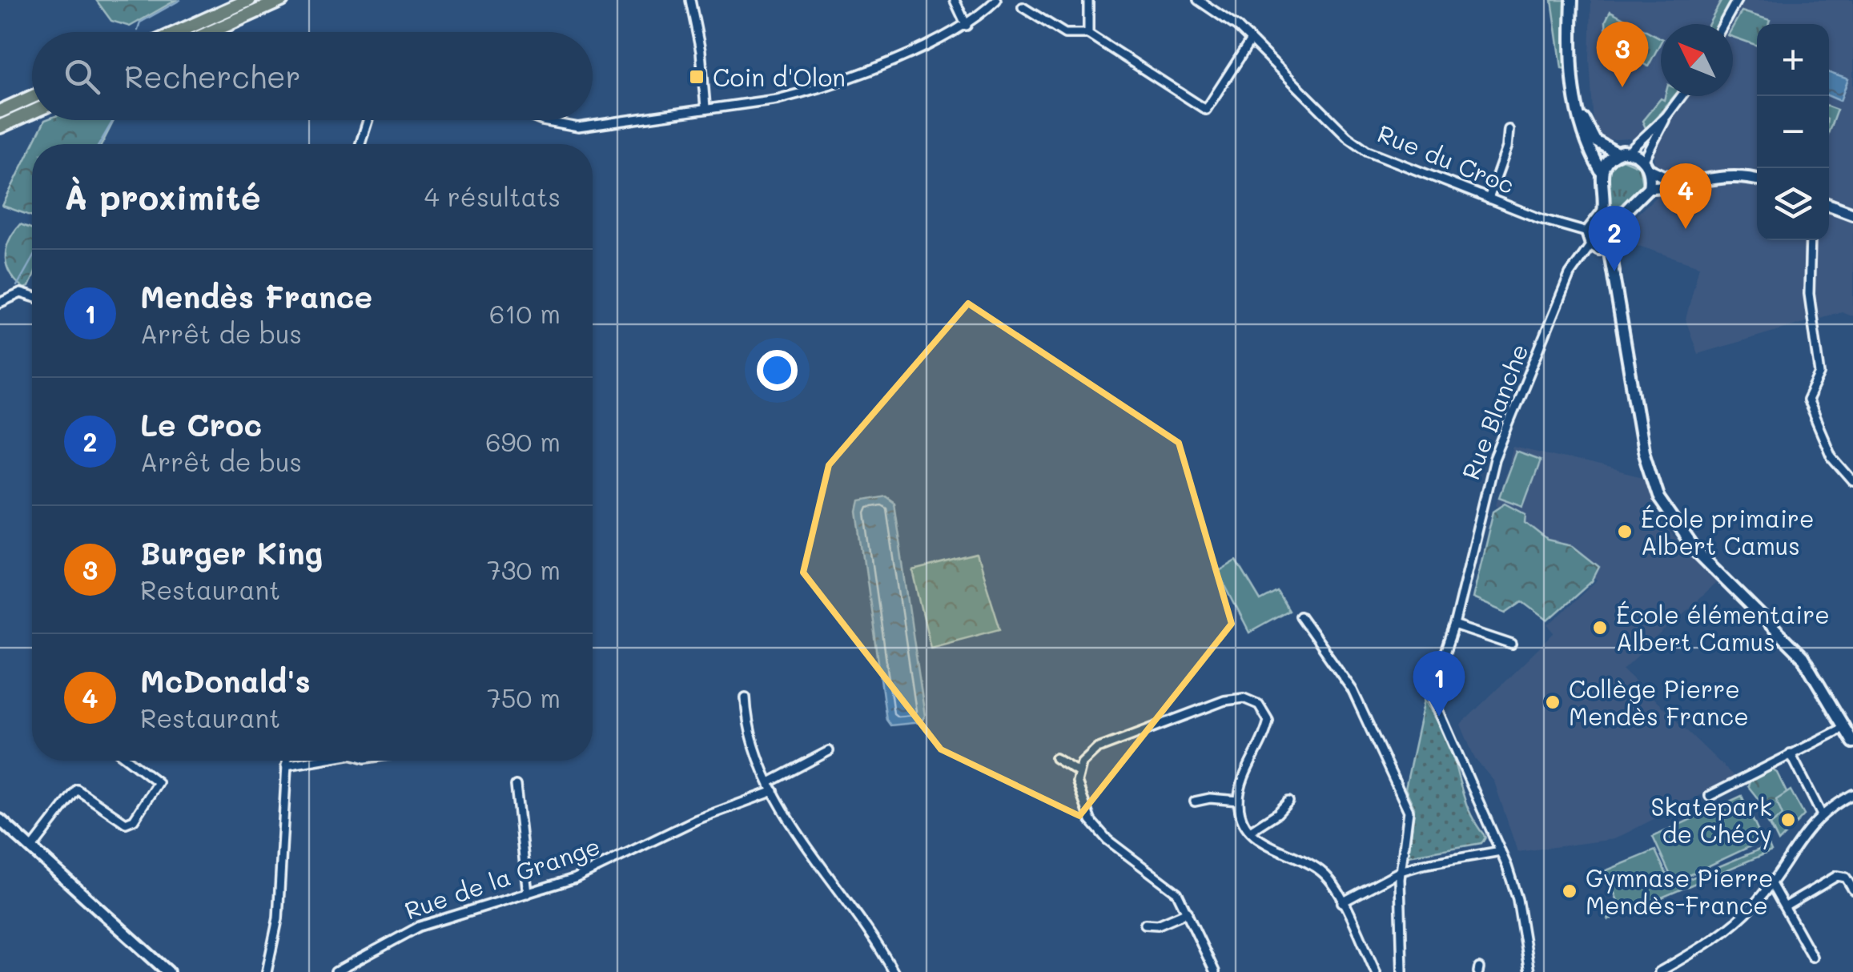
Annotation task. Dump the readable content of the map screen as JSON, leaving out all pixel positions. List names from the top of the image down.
{
  "streets": {
    "street": ["Rue du Croc", "Rue Blanche", "Rue de la Grange"]
  },
  "places": {
    "transit": ["Coin d'Olon"],
    "other": [
      "École primaire Albert Camus",
      "École élémentaire Albert Camus",
      "Collège Pierre Mendès France",
      "Skatepark de Chécy",
      "Gymnase Pierre Mendès-France"
    ]
  },
  "north": "top left",
  "page": {
    "pins": [
      "3",
      "4",
      "2",
      "1"
    ],
    "map_buttons": ["+", "−"],
    "search": "Rechercher",
    "heading": ["À proximité", "4 résultats"],
    "list": [
      {
        "mark": "1",
        "name": "Mendès France",
        "note": "Arrêt de bus",
        "value": "610 m"
      },
      {
        "mark": "2",
        "name": "Le Croc",
        "note": "Arrêt de bus",
        "value": "690 m"
      },
      {
        "mark": "3",
        "name": "Burger King",
        "note": "Restaurant",
        "value": "730 m"
      },
      {
        "mark": "4",
        "name": "McDonald's",
        "note": "Restaurant",
        "value": "750 m"
      }
    ]
  }
}
